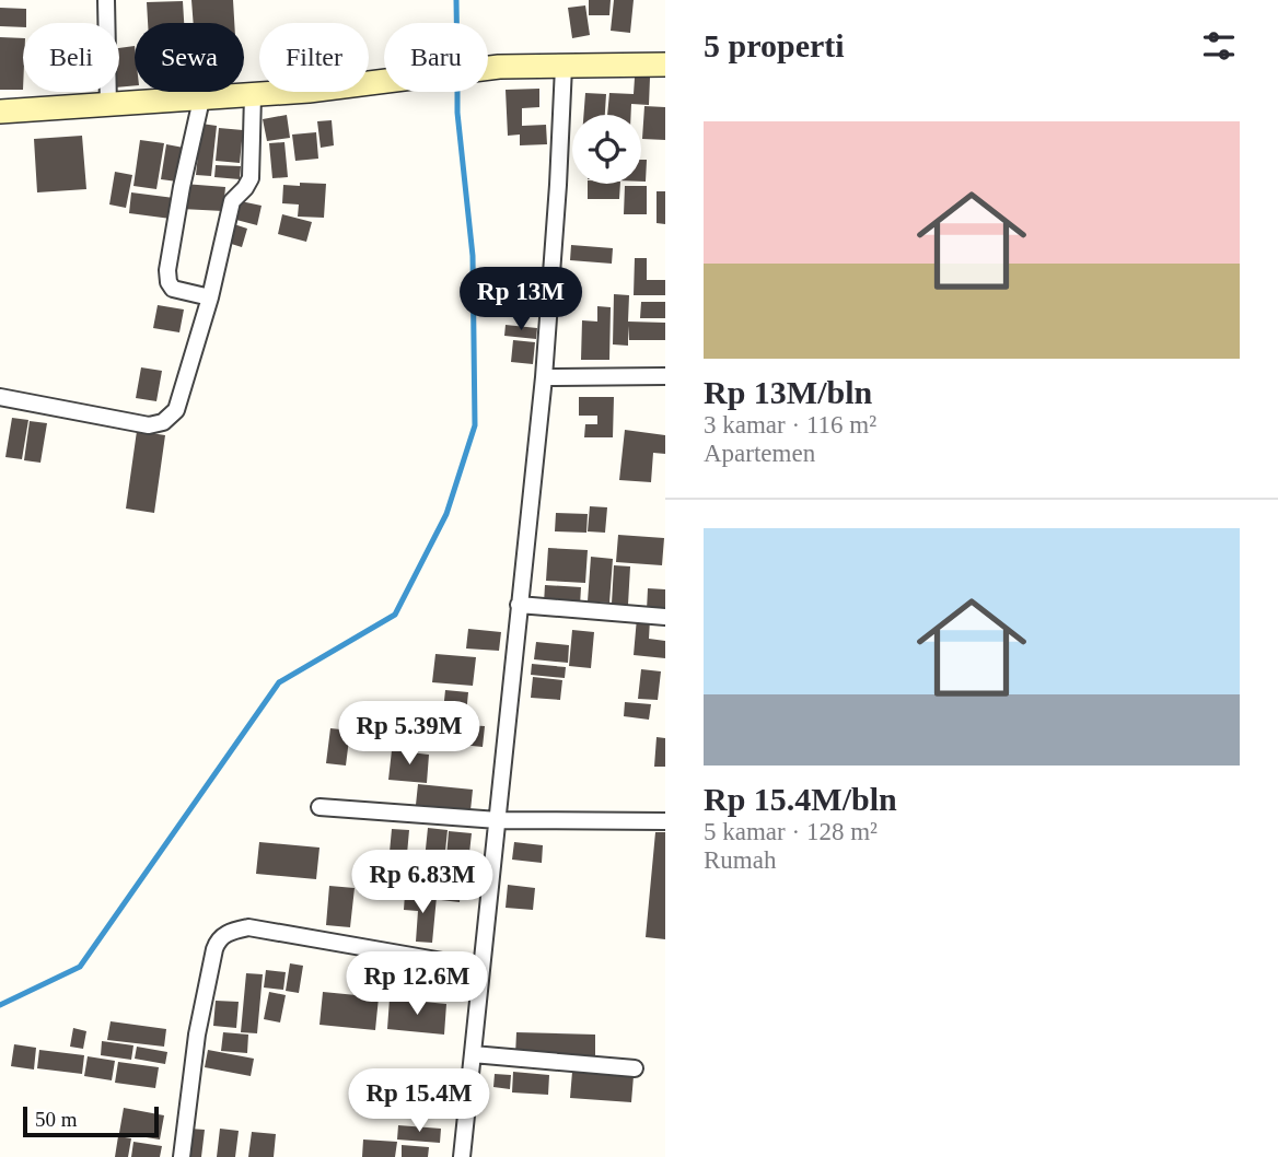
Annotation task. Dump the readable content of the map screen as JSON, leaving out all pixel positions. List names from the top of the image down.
{
  "scale_bar": "50 m",
  "page": {
    "heading": "5 properti",
    "chip": [
      "Beli",
      "Sewa",
      "Filter",
      "Baru"
    ],
    "list": [
      {
        "name": "Rp 13M/bln",
        "note": "3 kamar · 116 m² · Apartemen"
      },
      {
        "name": "Rp 15.4M/bln",
        "note": "5 kamar · 128 m² · Rumah"
      }
    ],
    "price": [
      "Rp 13M",
      "Rp 5.39M",
      "Rp 6.83M",
      "Rp 12.6M",
      "Rp 15.4M"
    ],
    "scale": "50 m"
  }
}
